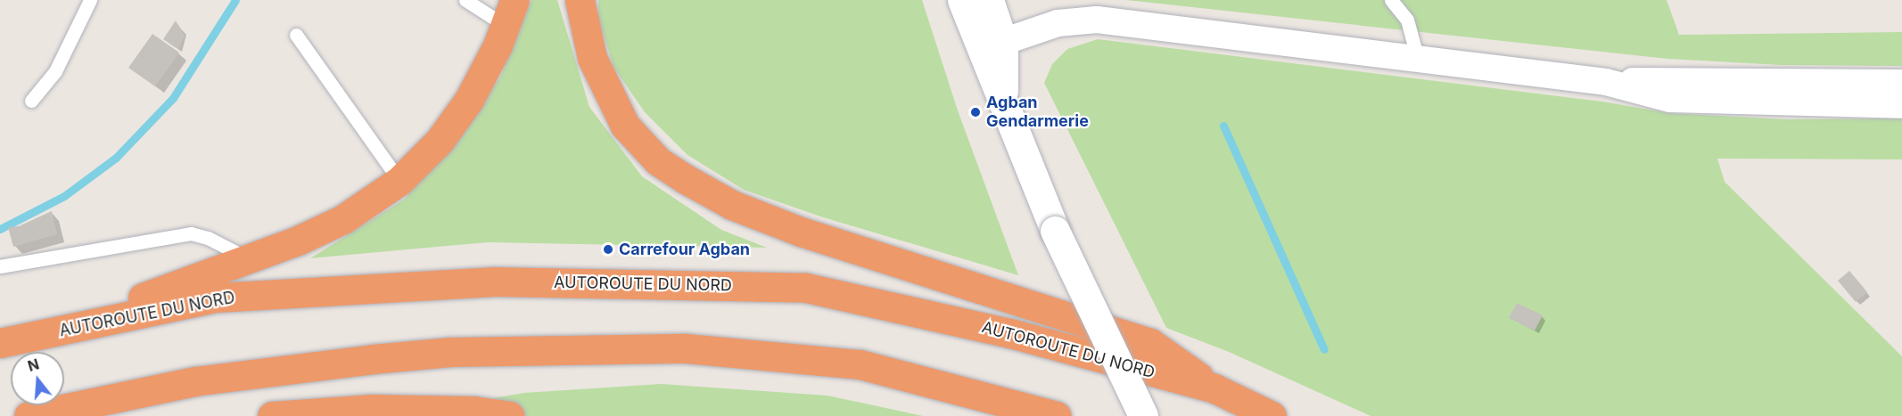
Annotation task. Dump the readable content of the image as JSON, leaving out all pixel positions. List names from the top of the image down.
{
  "streets": {
    "highway": ["AUTOROUTE DU NORD"]
  },
  "places": ["Agban Gendarmerie", "Carrefour Agban"],
  "north": "top"
}
